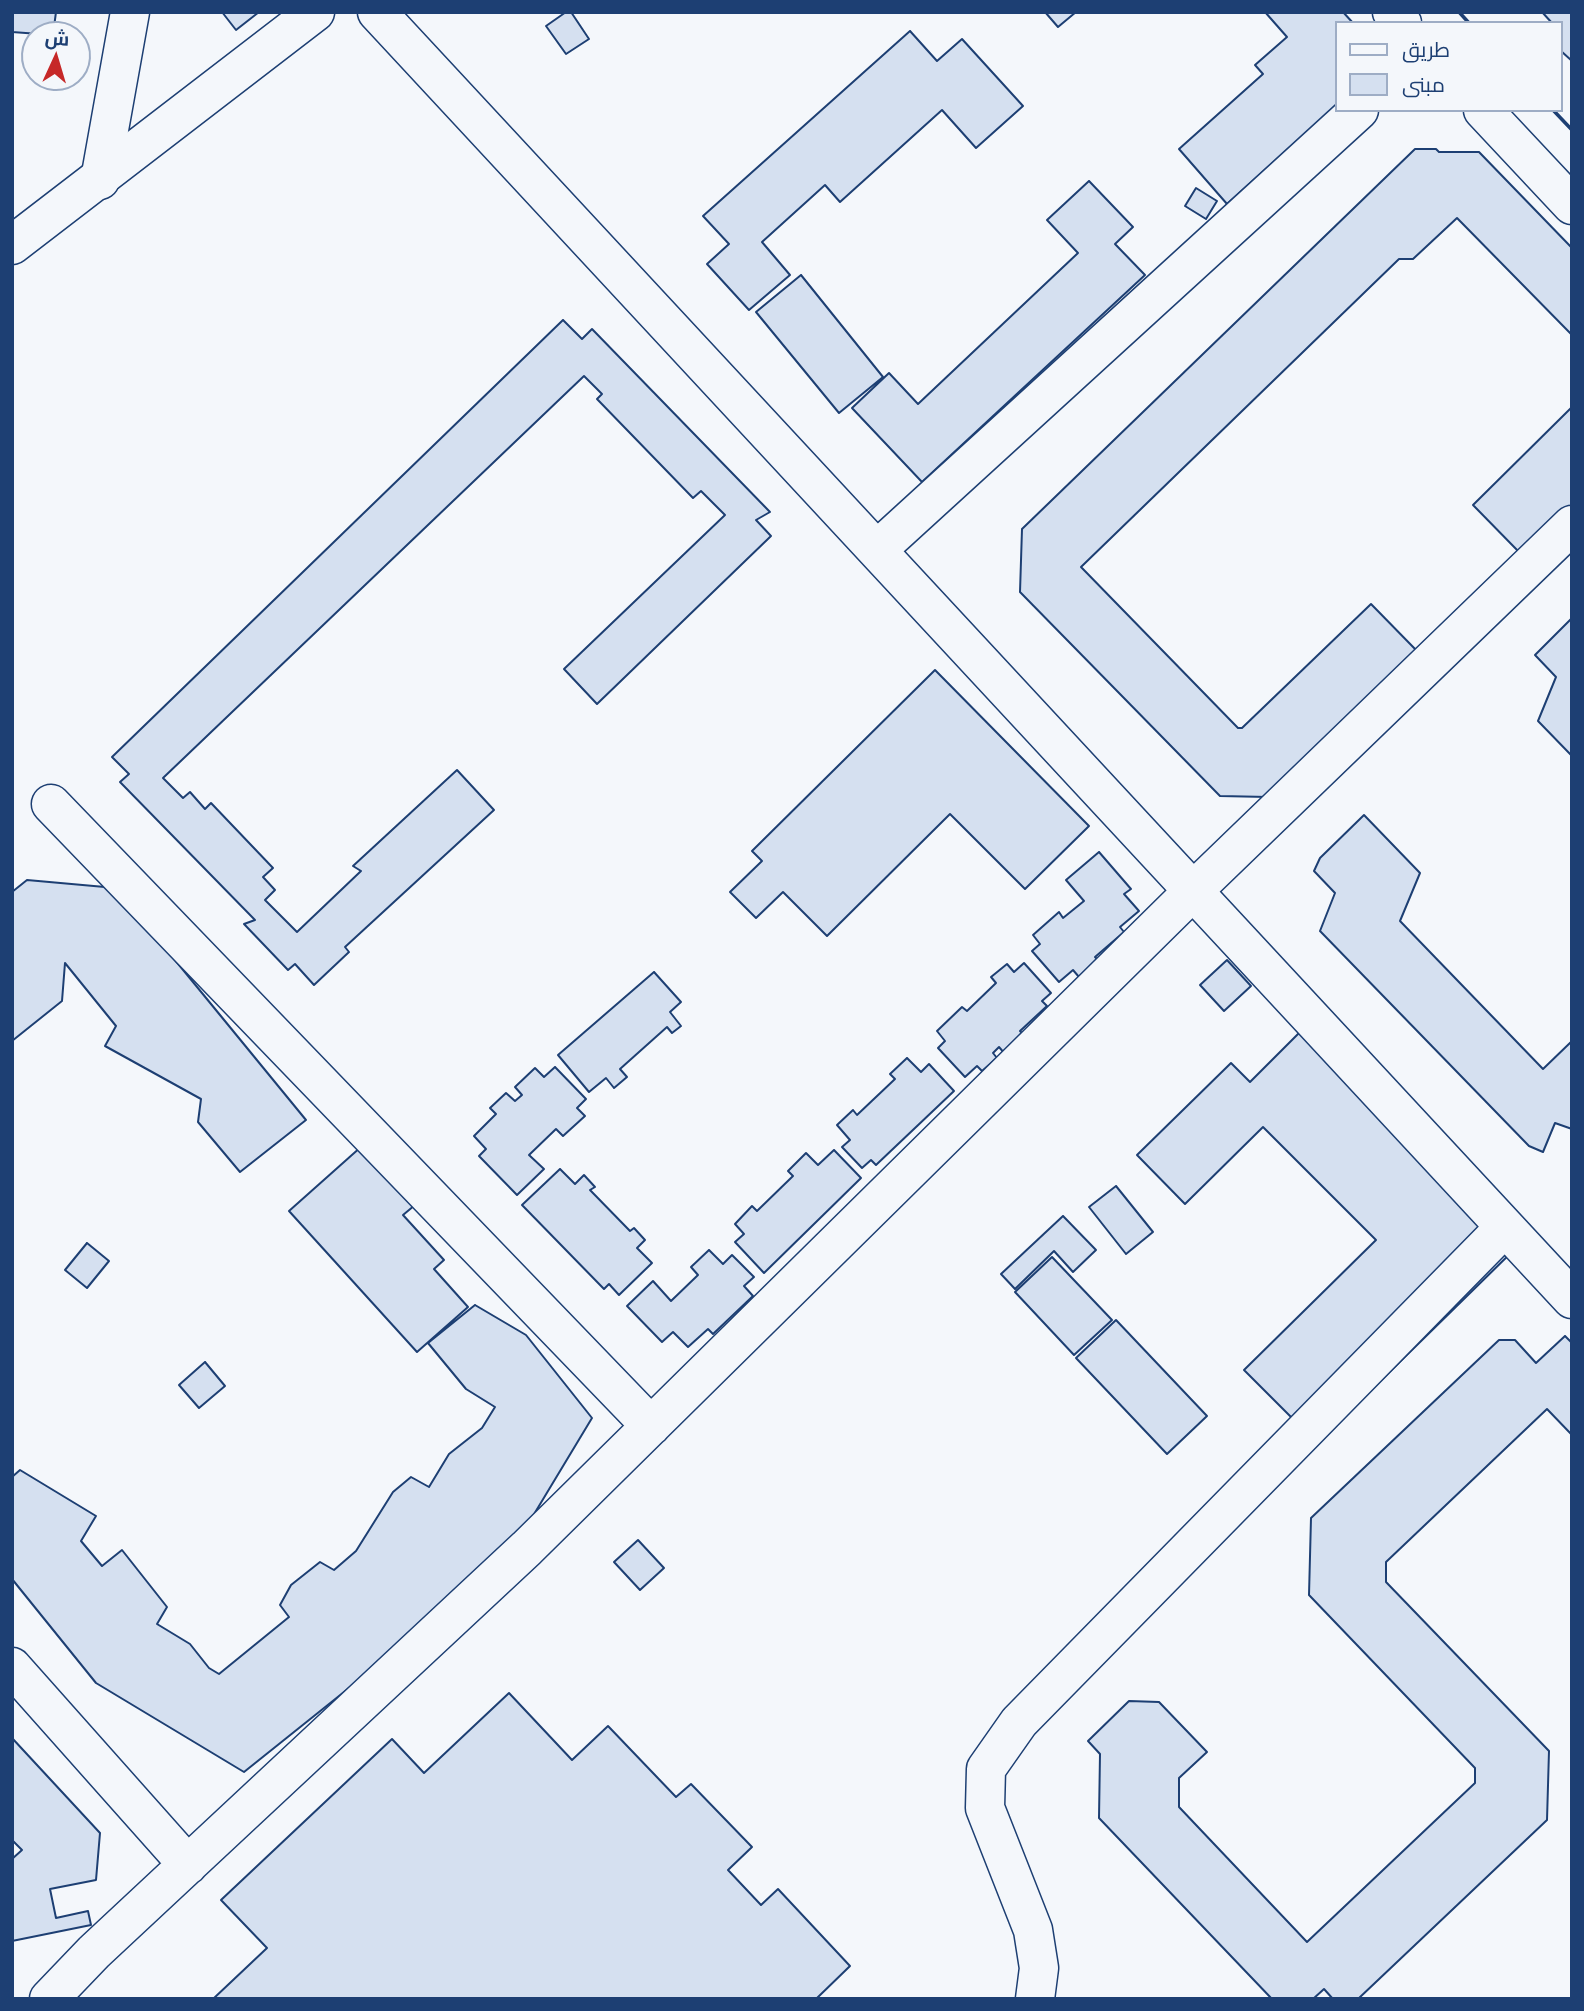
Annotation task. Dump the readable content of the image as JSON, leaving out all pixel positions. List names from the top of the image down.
{
  "legend": ["طريق", "مبنى"],
  "north": "top"
}
